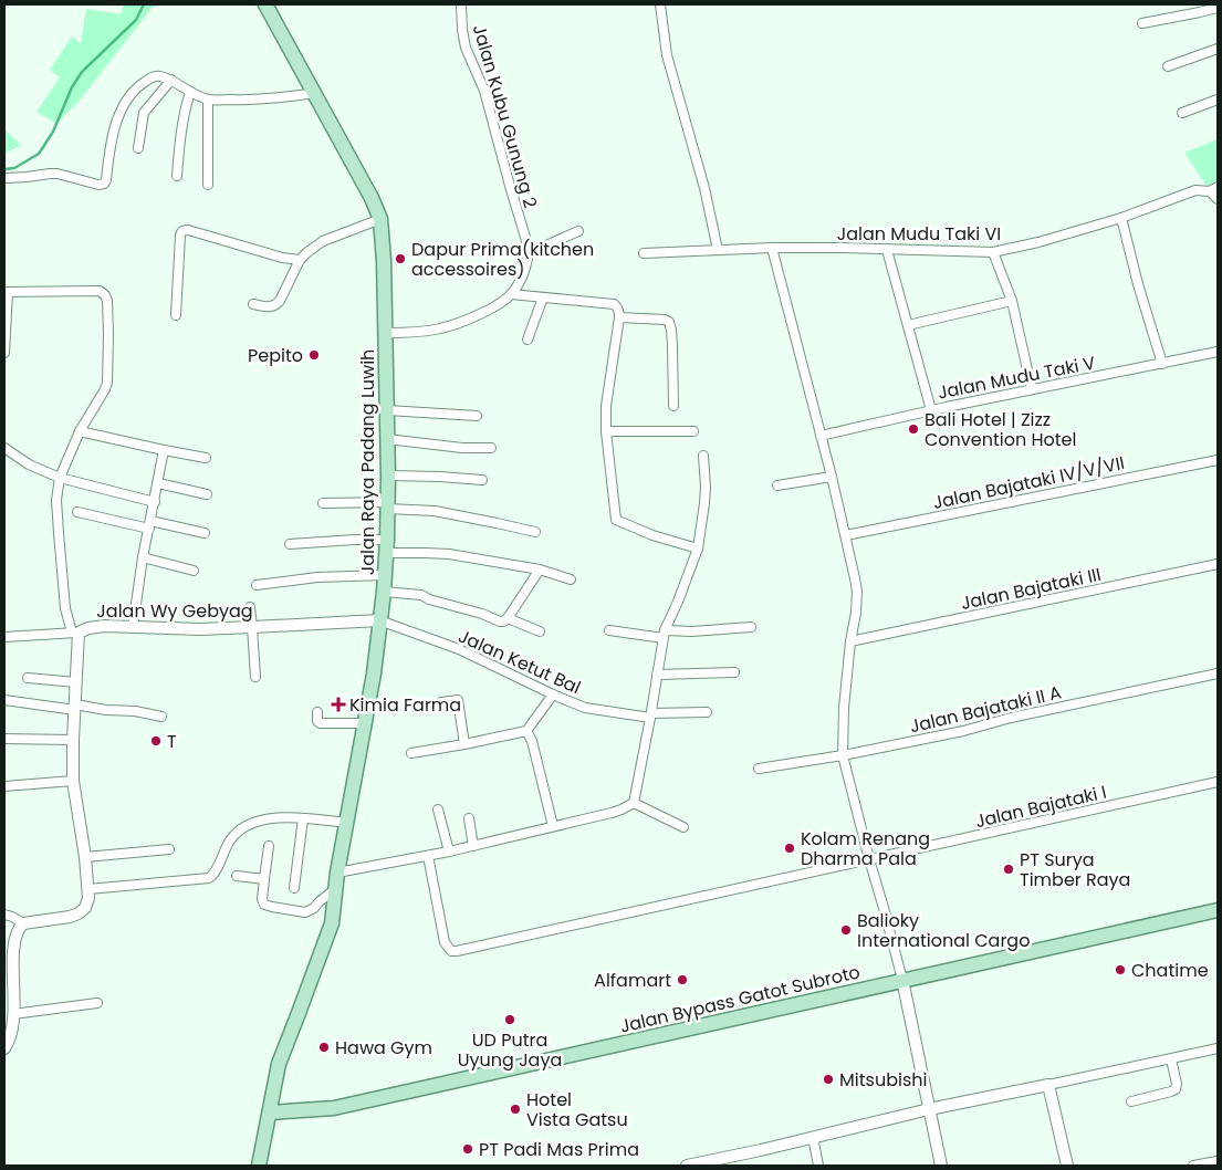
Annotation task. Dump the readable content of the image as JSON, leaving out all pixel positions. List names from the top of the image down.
{
  "streets": {
    "main road": ["Jalan Raya Padang Luwih", "Jalan Bypass Gatot Subroto"],
    "street": [
      "Jalan Kubu Gunung 2",
      "Jalan Mudu Taki VI",
      "Jalan Mudu Taki V",
      "Jalan Bajataki IV/V/VII",
      "Jalan Bajataki III",
      "Jalan Wy Gebyag",
      "Jalan Ketut Bal",
      "Jalan Bajataki II A",
      "Jalan Bajataki I"
    ]
  },
  "crossings": [
    ["Jalan Raya Padang Luwih", "Jalan Wy Gebyag"],
    ["Jalan Raya Padang Luwih", "Jalan Ketut Bal"],
    ["Jalan Raya Padang Luwih", "Jalan Bypass Gatot Subroto"],
    ["Jalan Wy Gebyag", "Jalan Ketut Bal"]
  ],
  "places": {
    "other": [
      "Dapur Prima(kitchen accessoires)",
      "Pepito",
      "Bali Hotel | Zizz Convention Hotel",
      "T",
      "Kolam Renang Dharma Pala",
      "PT Surya Timber Raya",
      "Balioky International Cargo",
      "Chatime",
      "Alfamart",
      "UD Putra Uyung Jaya",
      "Hawa Gym",
      "Mitsubishi",
      "Hotel Vista Gatsu",
      "PT Padi Mas Prima"
    ],
    "health": ["Kimia Farma"]
  }
}
